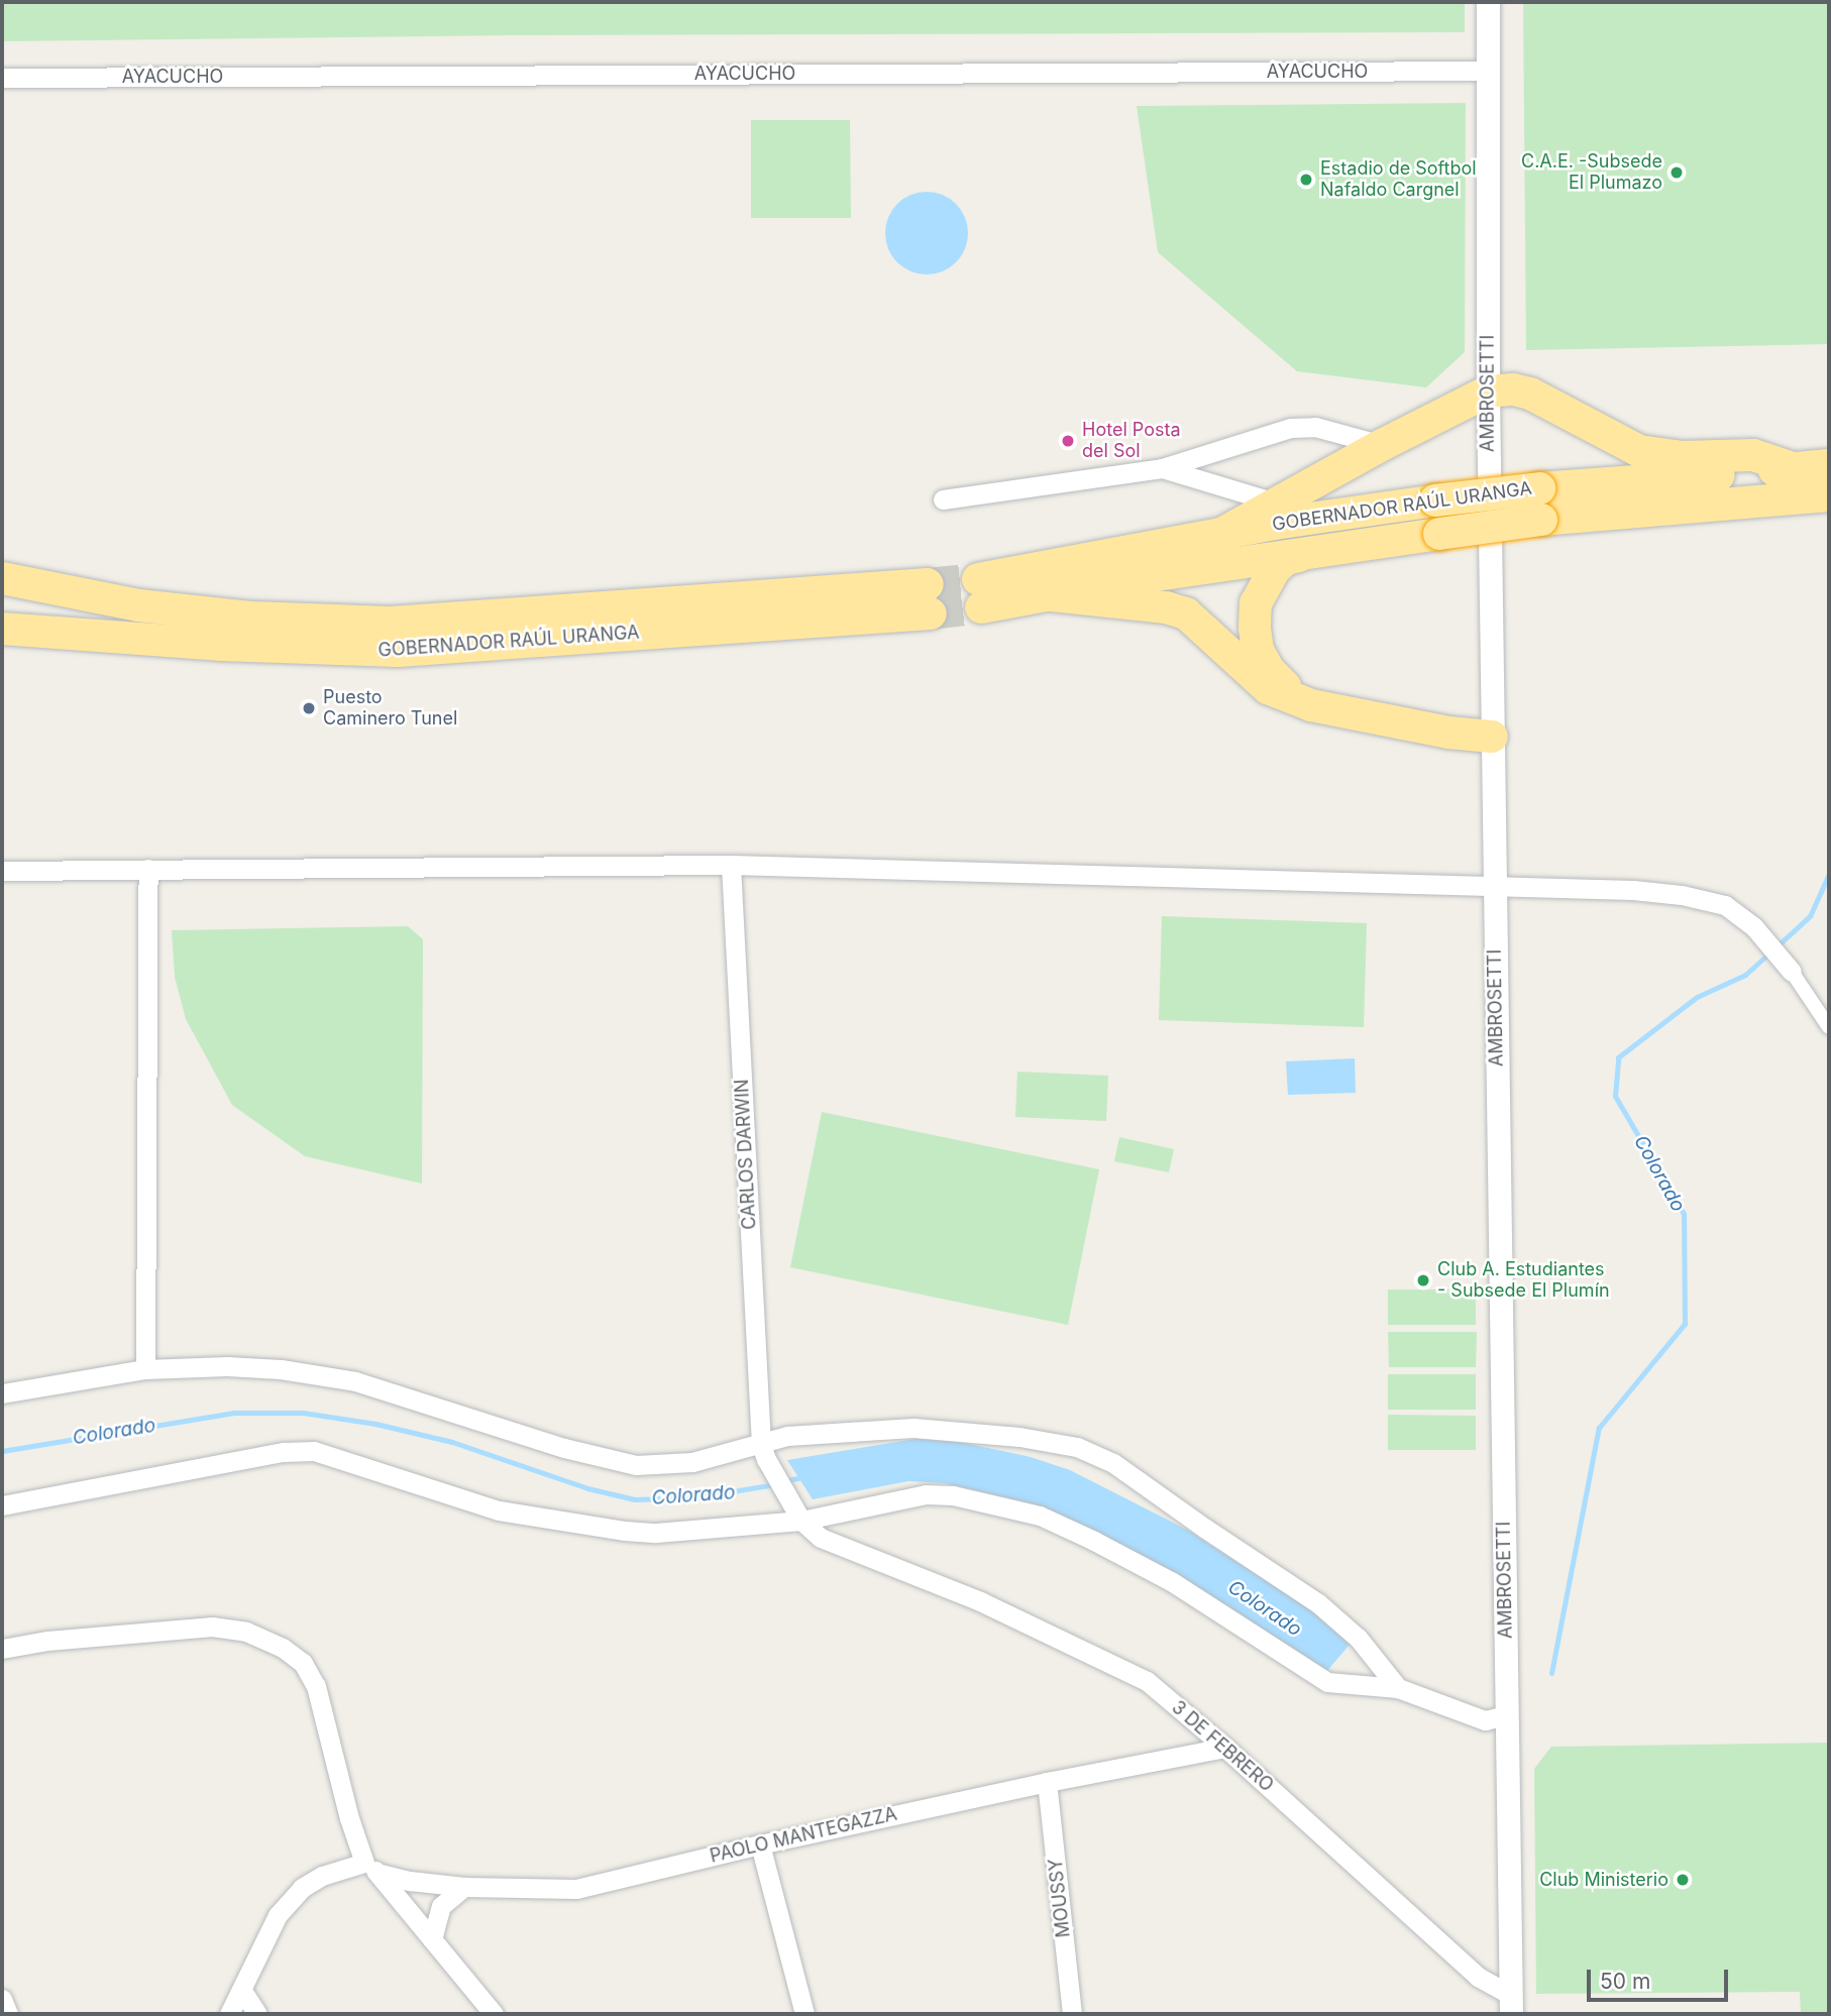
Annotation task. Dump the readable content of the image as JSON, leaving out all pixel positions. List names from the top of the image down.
{
  "streets": {
    "highway": ["GOBERNADOR RAÚL URANGA"],
    "street": [
      "AYACUCHO",
      "AMBROSETTI",
      "CARLOS DARWIN",
      "3 DE FEBRERO",
      "PAOLO MANTEGAZZA",
      "MOUSSY"
    ]
  },
  "crossings": [
    ["AYACUCHO", "AMBROSETTI"],
    ["AMBROSETTI", "3 DE FEBRERO"],
    ["3 DE FEBRERO", "PAOLO MANTEGAZZA"],
    ["PAOLO MANTEGAZZA", "MOUSSY"]
  ],
  "water": ["Colorado"],
  "places": [
    "C.A.E. -Subsede El Plumazo",
    "Estadio de Softbol Nafaldo Cargnel",
    "Hotel Posta del Sol",
    "Puesto Caminero Tunel",
    "Club A. Estudiantes - Subsede El Plumín",
    "Club Ministerio"
  ],
  "scale_bar": "50 m"
}
